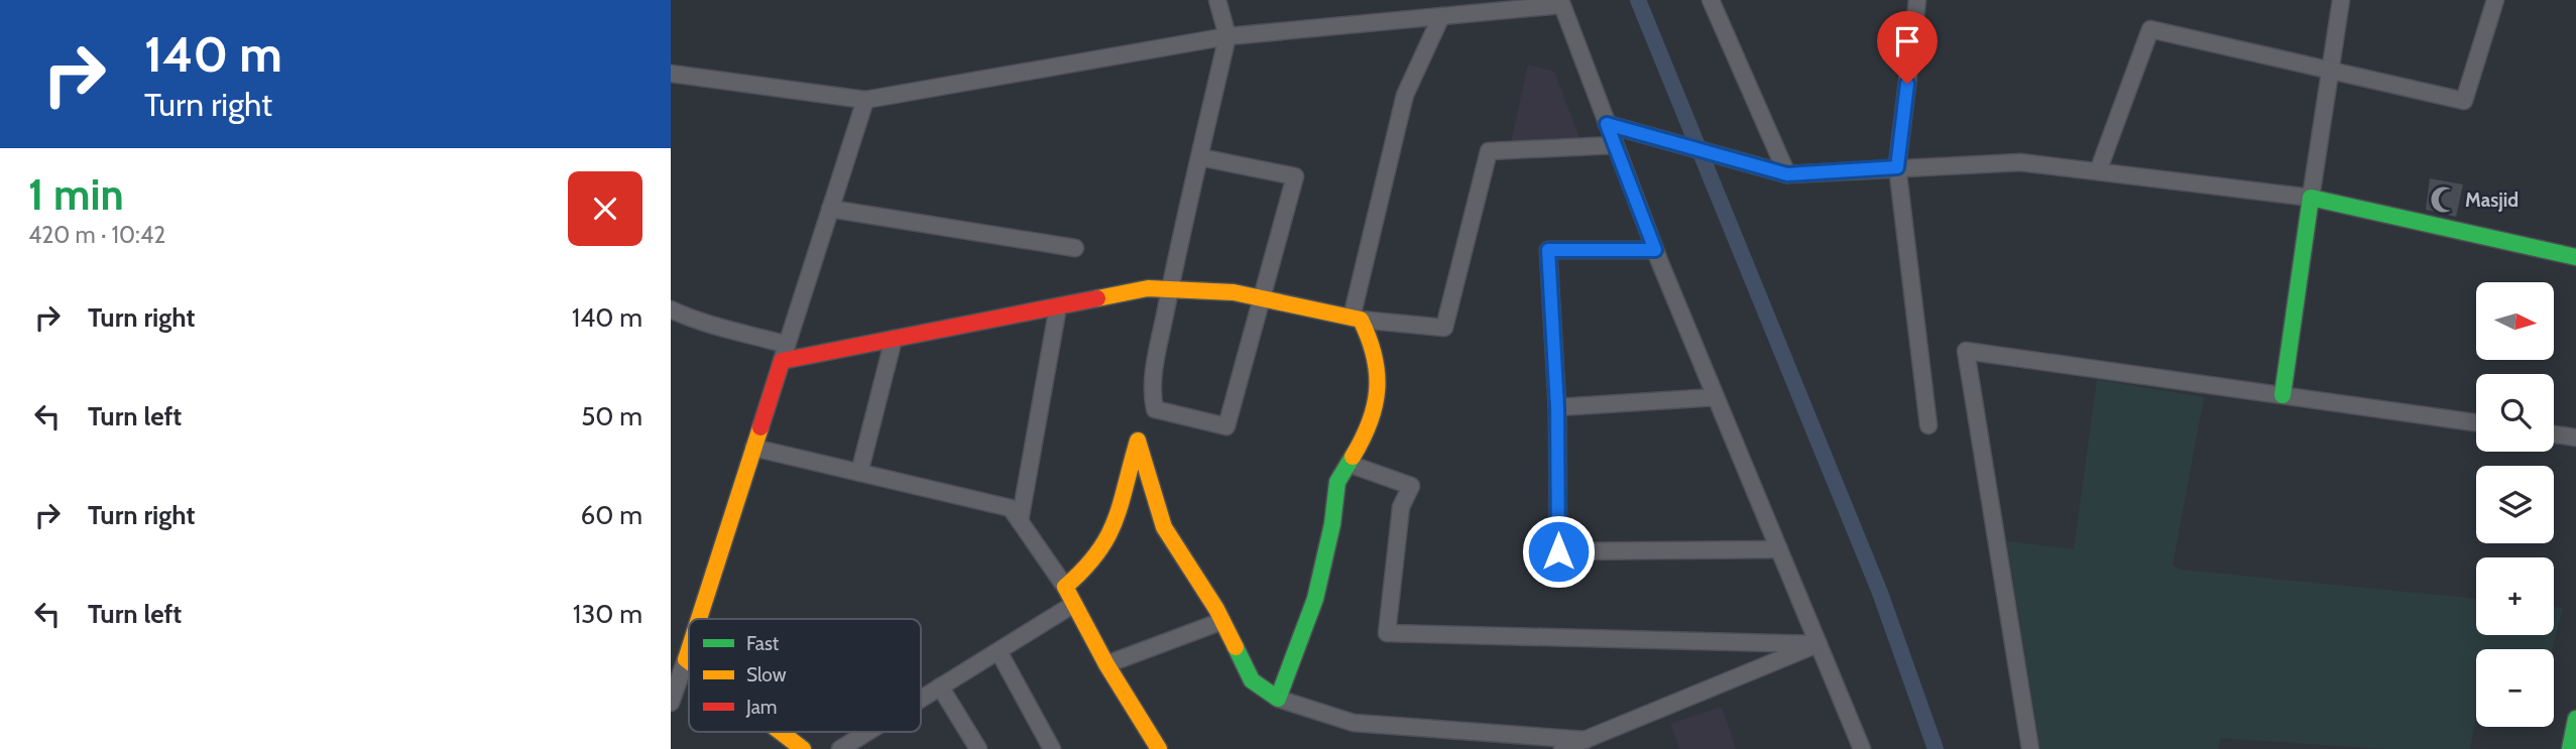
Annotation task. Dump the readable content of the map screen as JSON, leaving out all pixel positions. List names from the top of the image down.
{
  "places": {
    "mosque": ["Masjid"]
  },
  "legend": ["Fast", "Slow", "Jam"],
  "north": "right",
  "page": {
    "turn": ["140 m", "Turn right"],
    "heading": ["1 min", "420 m · 10:42"],
    "list": [
      {
        "name": "Turn right",
        "value": "140 m"
      },
      {
        "name": "Turn left",
        "value": "50 m"
      },
      {
        "name": "Turn right",
        "value": "60 m"
      },
      {
        "name": "Turn left",
        "value": "130 m"
      }
    ],
    "map_buttons": ["+", "−"]
  }
}
